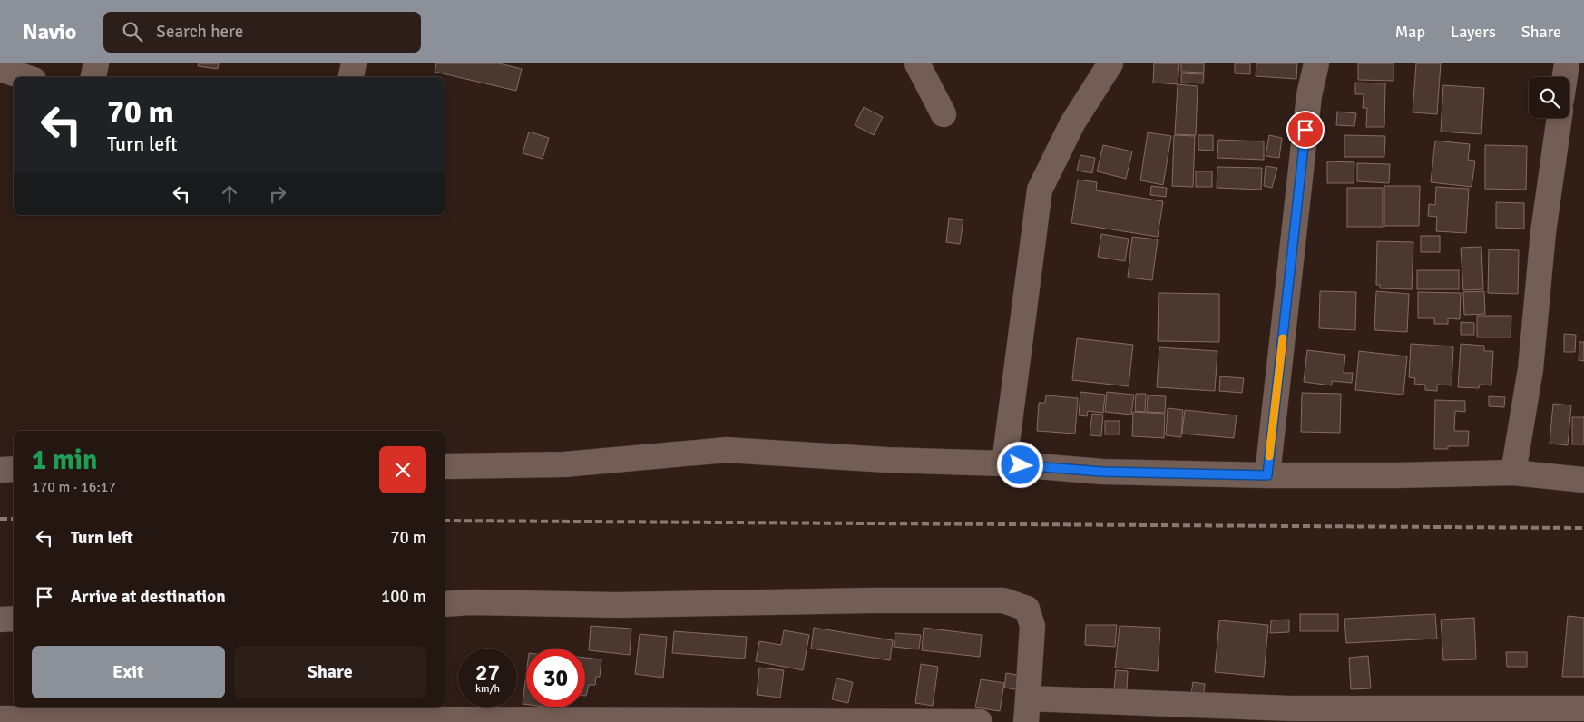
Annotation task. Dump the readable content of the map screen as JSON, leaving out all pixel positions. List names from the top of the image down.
{
  "page": {
    "header": "Navio",
    "search": "Search here",
    "nav": ["Map", "Layers", "Share"],
    "turn": ["70 m", "Turn left"],
    "heading": ["1 min", "170 m · 16:17"],
    "list": [
      {
        "name": "Turn left",
        "value": "70 m"
      },
      {
        "name": "Arrive at destination",
        "value": "100 m"
      }
    ],
    "buttons": ["Exit", "Share"],
    "speed": "27 km/h",
    "limit": "30"
  }
}
